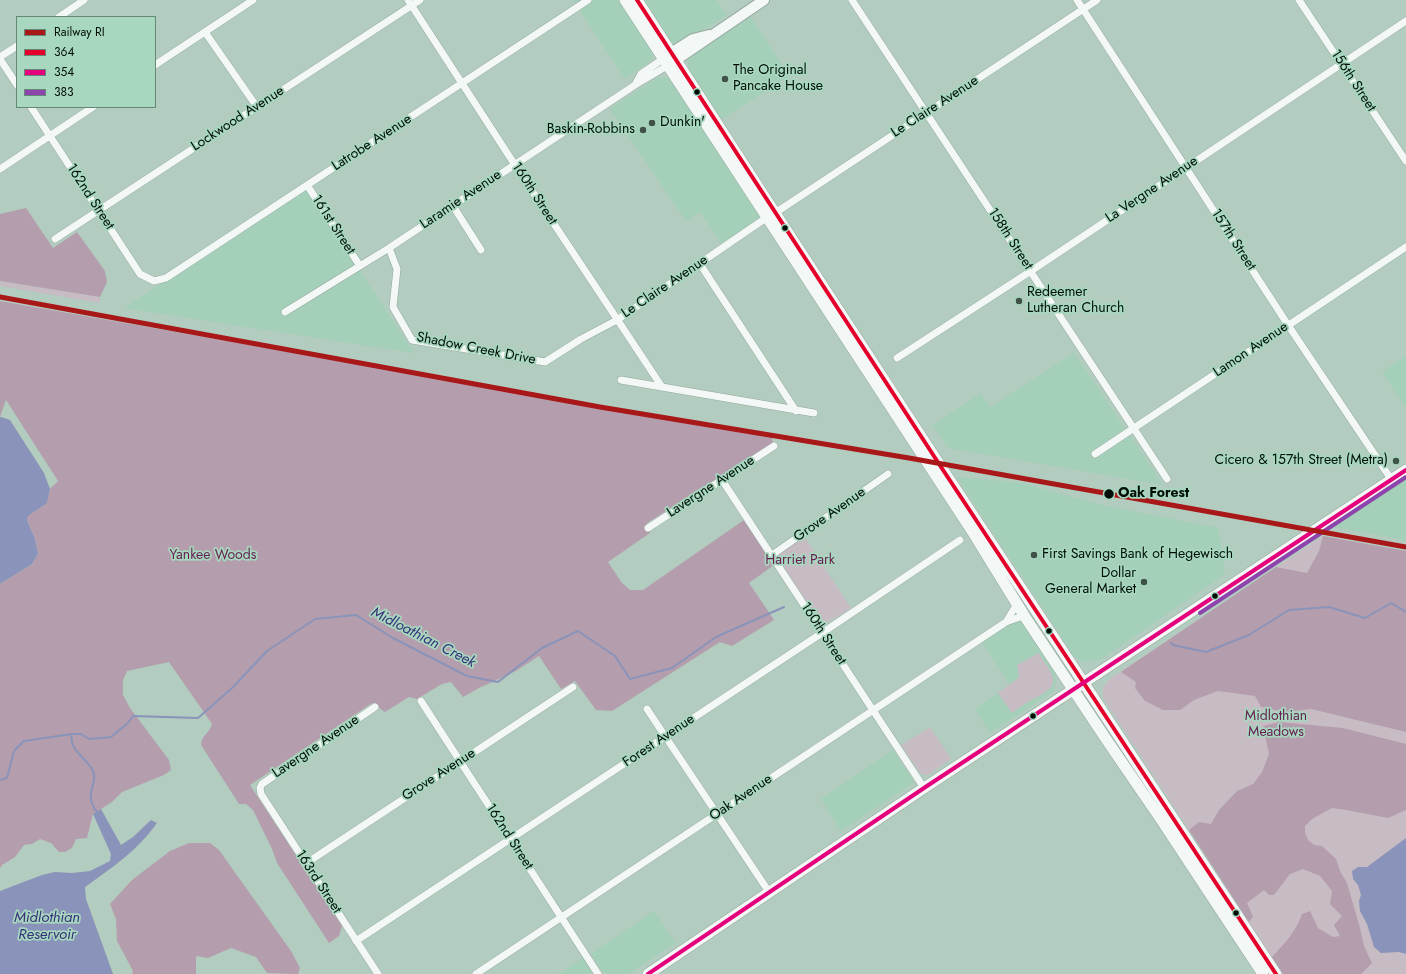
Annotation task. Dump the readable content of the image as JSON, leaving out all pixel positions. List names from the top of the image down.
{
  "streets": {
    "street": [
      "156th Street",
      "Le Claire Avenue",
      "Lockwood Avenue",
      "Latrobe Avenue",
      "La Vergne Avenue",
      "160th Street",
      "162nd Street",
      "Laramie Avenue",
      "161st Street",
      "158th Street",
      "157th Street",
      "Shadow Creek Drive",
      "Lamon Avenue",
      "Lavergne Avenue",
      "Grove Avenue",
      "Forest Avenue",
      "Oak Avenue",
      "163rd Street"
    ]
  },
  "crossings": [
    ["156th Street", "La Vergne Avenue"],
    ["Le Claire Avenue", "160th Street"],
    ["Le Claire Avenue", "158th Street"],
    ["Le Claire Avenue", "157th Street"],
    ["Le Claire Avenue", "Shadow Creek Drive"],
    ["Lockwood Avenue", "160th Street"],
    ["Lockwood Avenue", "162nd Street"],
    ["Latrobe Avenue", "160th Street"],
    ["Latrobe Avenue", "162nd Street"],
    ["Latrobe Avenue", "161st Street"],
    ["La Vergne Avenue", "158th Street"],
    ["La Vergne Avenue", "157th Street"],
    ["160th Street", "Laramie Avenue"],
    ["160th Street", "Lavergne Avenue"],
    ["160th Street", "Grove Avenue"],
    ["160th Street", "Forest Avenue"],
    ["160th Street", "Oak Avenue"],
    ["162nd Street", "Grove Avenue"],
    ["162nd Street", "Forest Avenue"],
    ["162nd Street", "Oak Avenue"],
    ["Laramie Avenue", "161st Street"],
    ["Laramie Avenue", "Shadow Creek Drive"],
    ["158th Street", "Lamon Avenue"],
    ["157th Street", "Lamon Avenue"],
    ["Lavergne Avenue", "163rd Street"],
    ["Grove Avenue", "163rd Street"],
    ["Forest Avenue", "163rd Street"]
  ],
  "water": ["Midloathian Creek", "Midlothian Reservoir"],
  "parks": ["Yankee Woods", "Harriet Park", "Midlothian Meadows"],
  "places": [
    "The Original Pancake House",
    "Dunkin'",
    "Baskin-Robbins",
    "Redeemer Lutheran Church",
    "Cicero & 157th Street (Metra)",
    "Oak Forest",
    "First Savings Bank of Hegewisch",
    "Dollar General Market"
  ],
  "lines": [
    "transit line 364",
    "rail line RI",
    "transit line 354",
    "transit line 383"
  ],
  "legend": [
    "Railway RI",
    "364",
    "354",
    "383"
  ]
}
